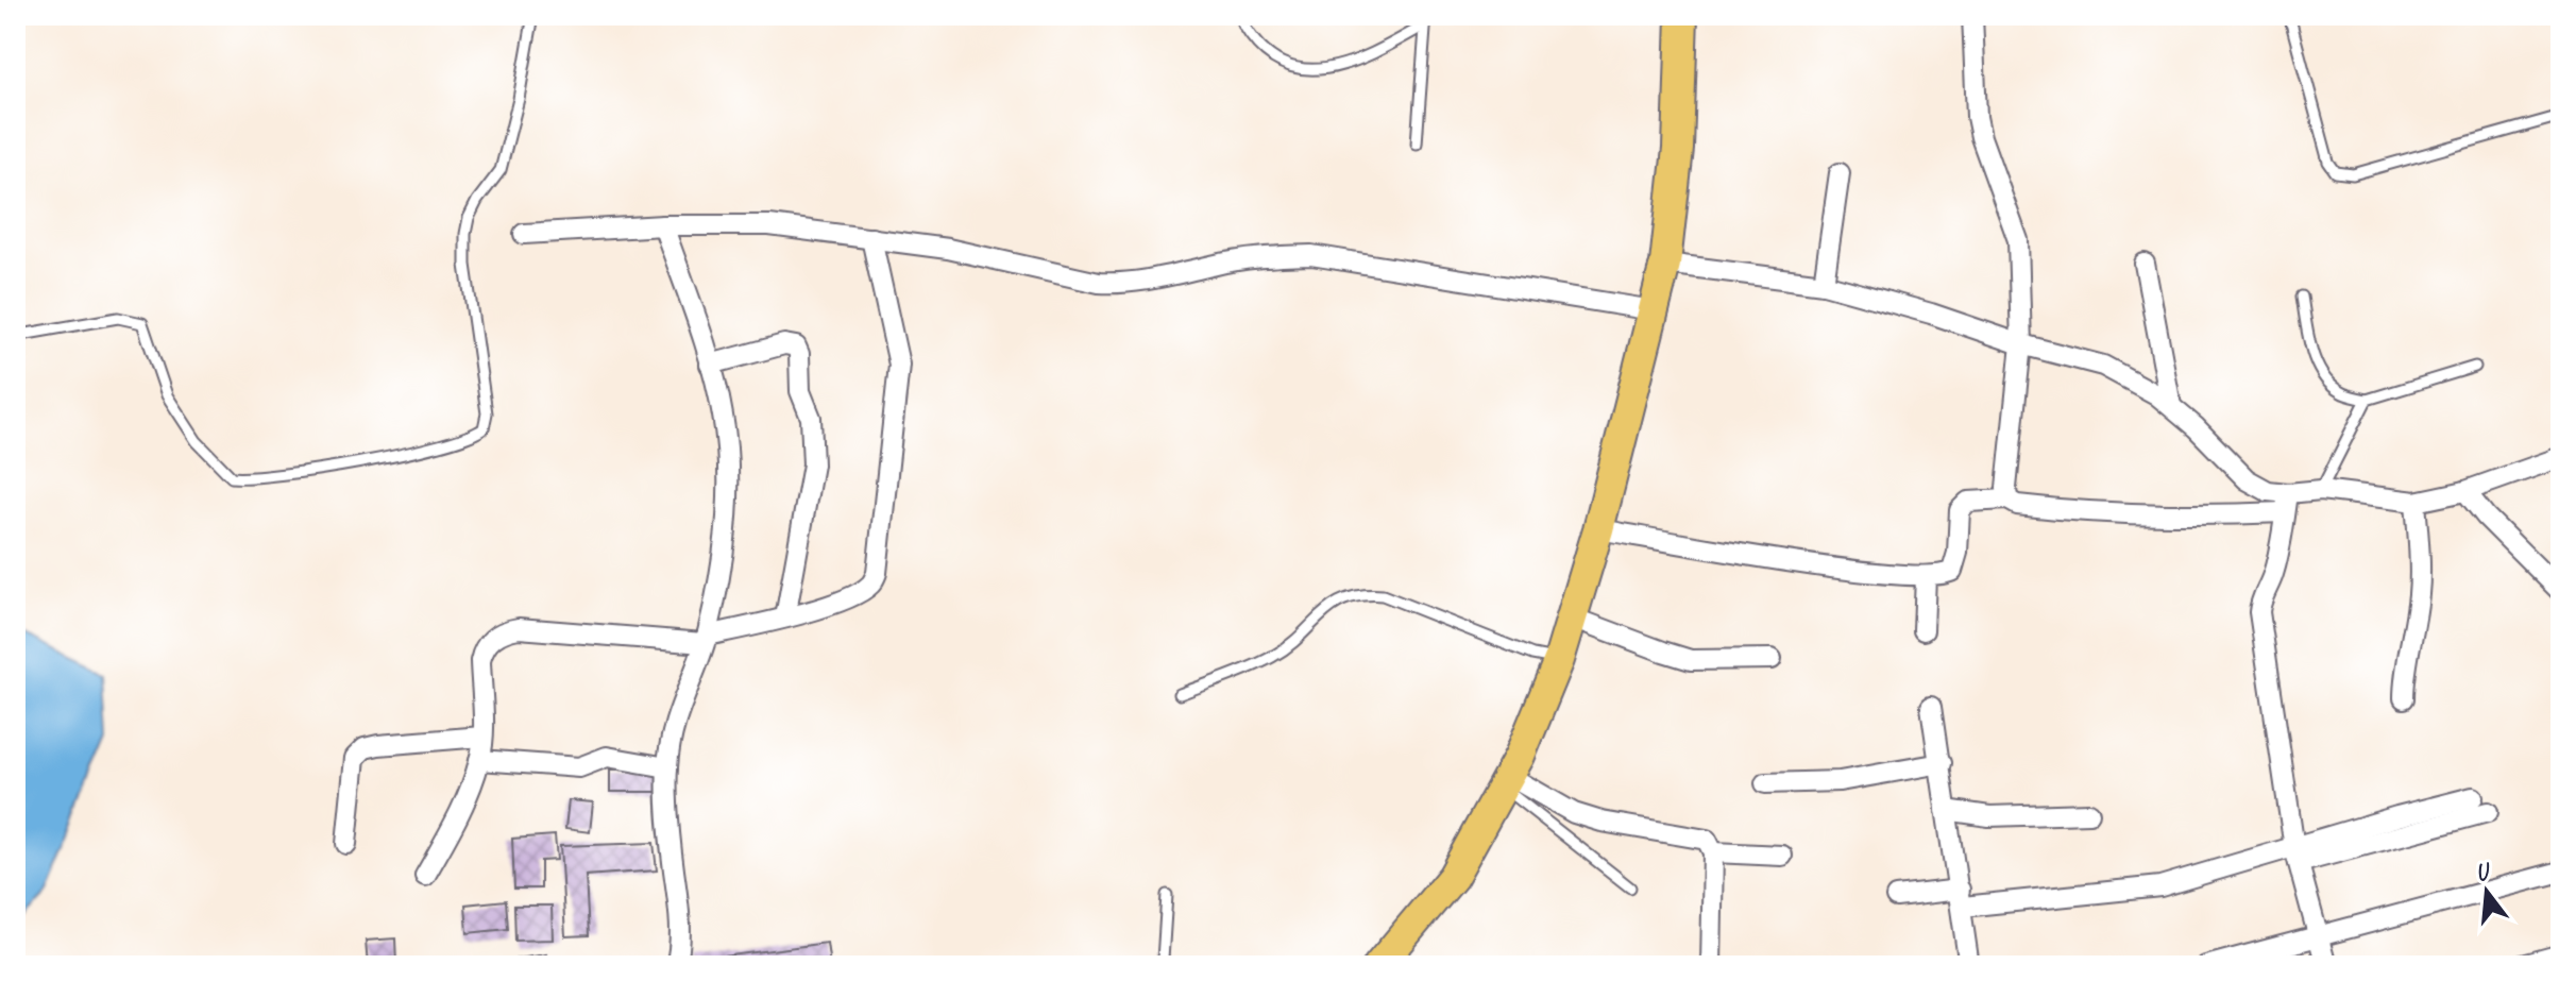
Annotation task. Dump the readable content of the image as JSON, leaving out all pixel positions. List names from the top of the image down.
{
  "north": "top"
}
